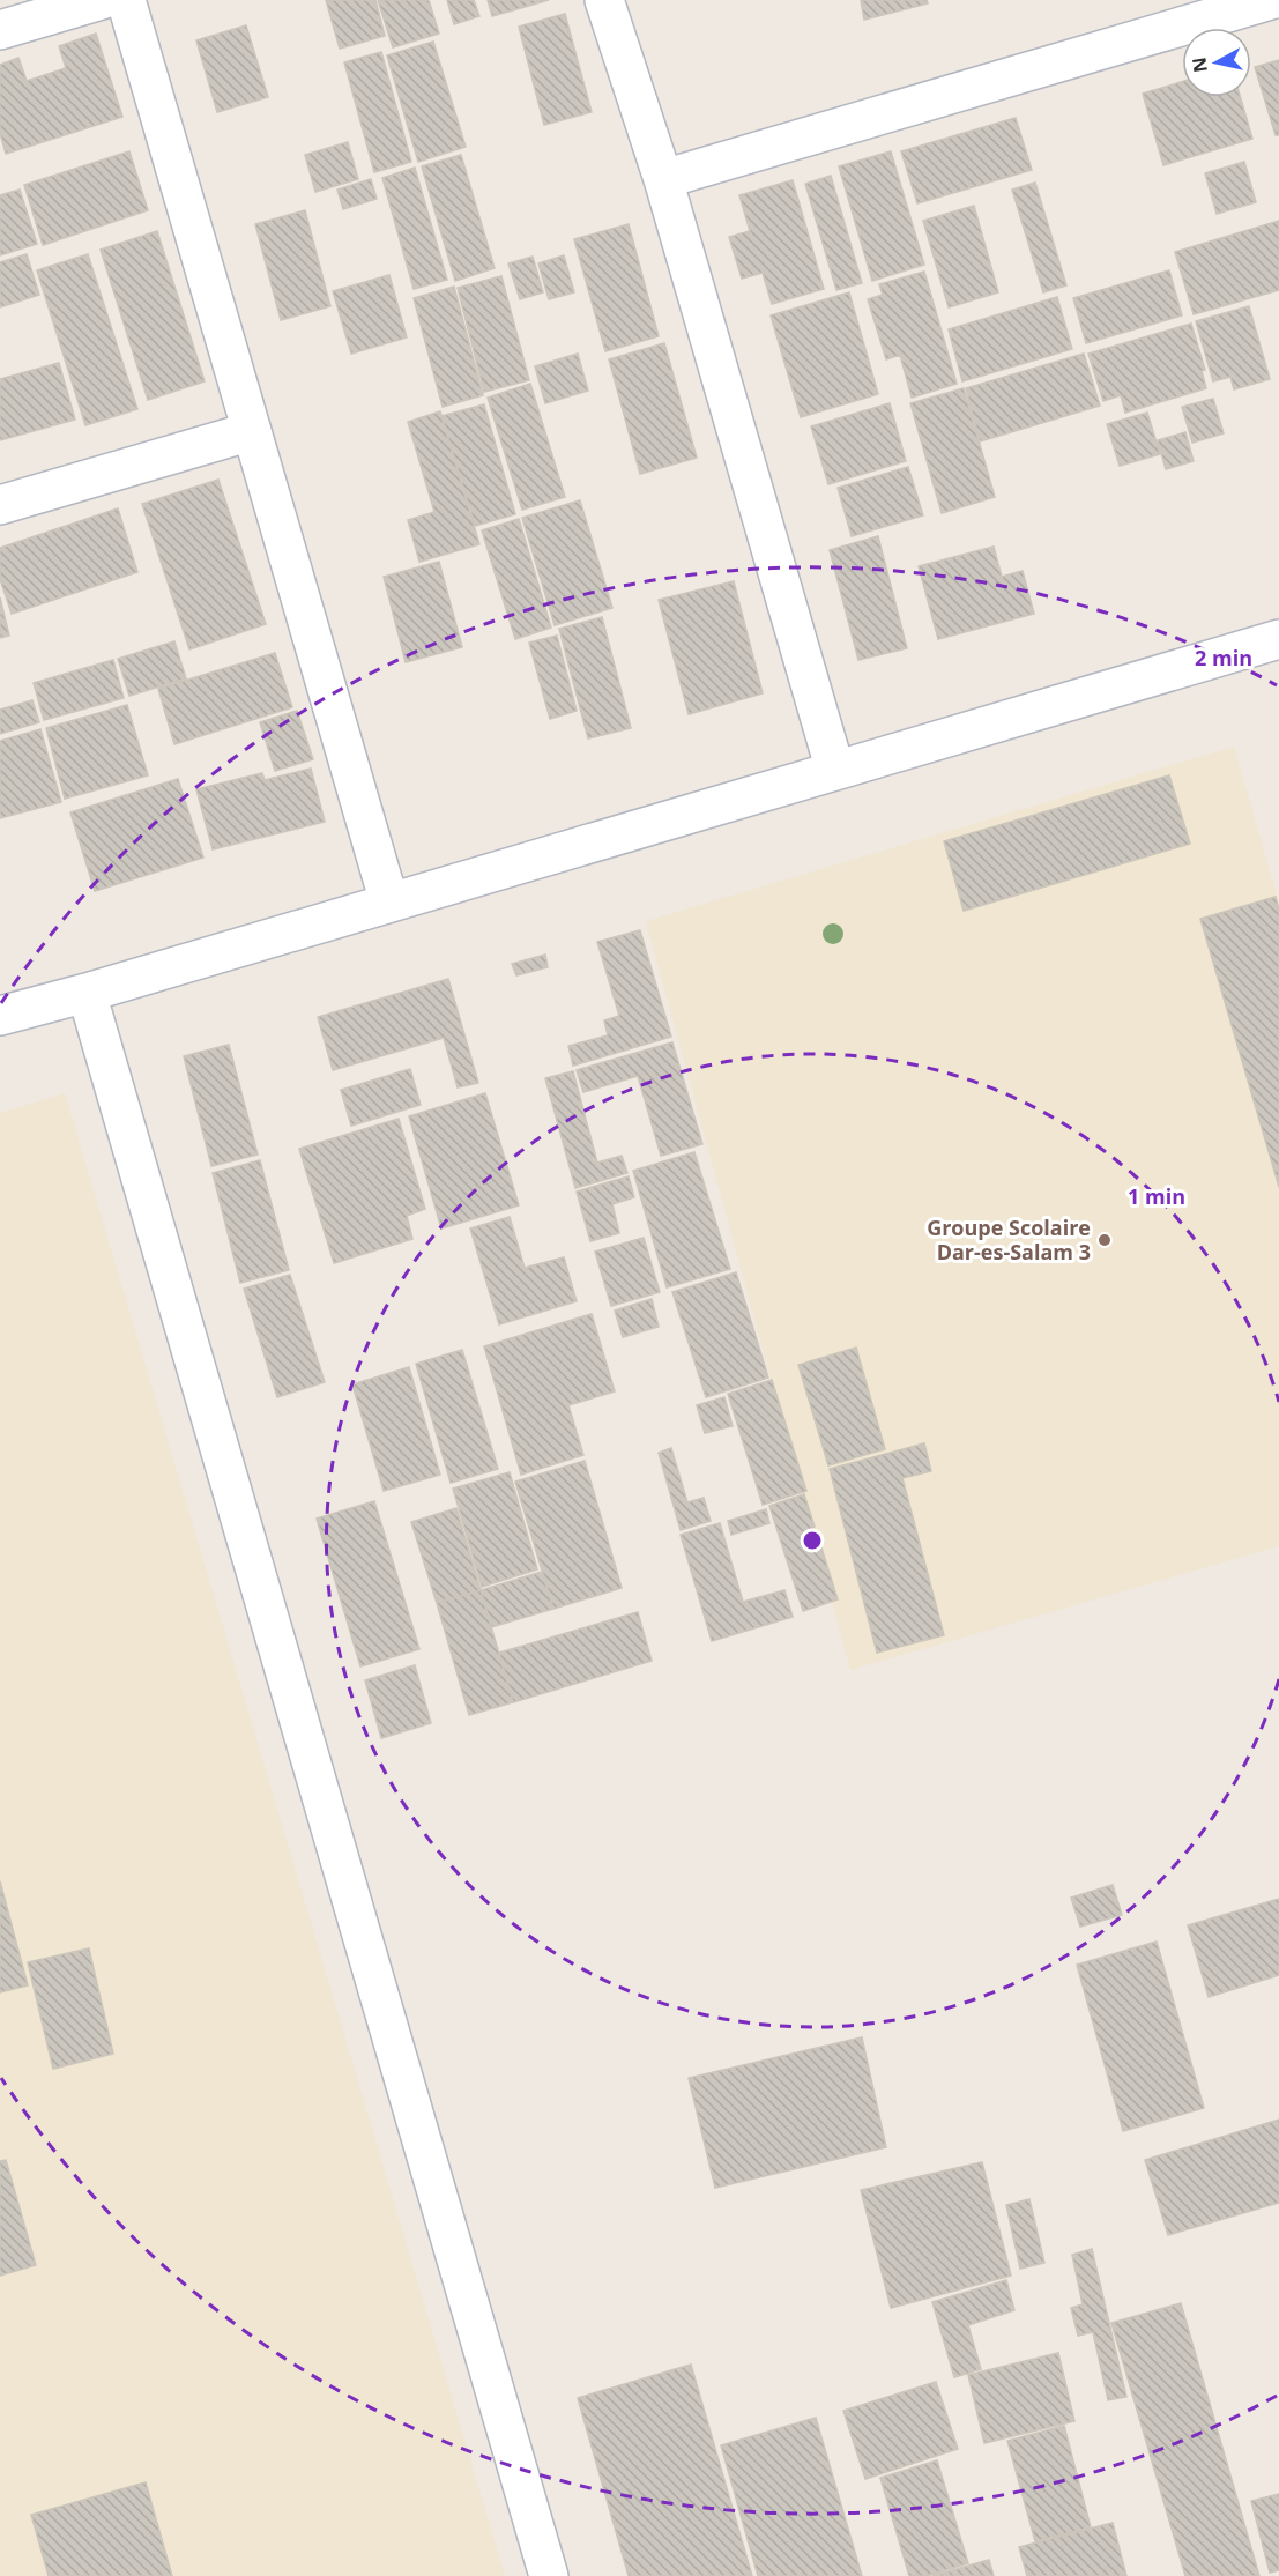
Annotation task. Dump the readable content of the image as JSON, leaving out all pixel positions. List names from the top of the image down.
{
  "places": ["Groupe Scolaire Dar-es-Salam 3"],
  "north": "left",
  "rings": ["2 min", "1 min"]
}
